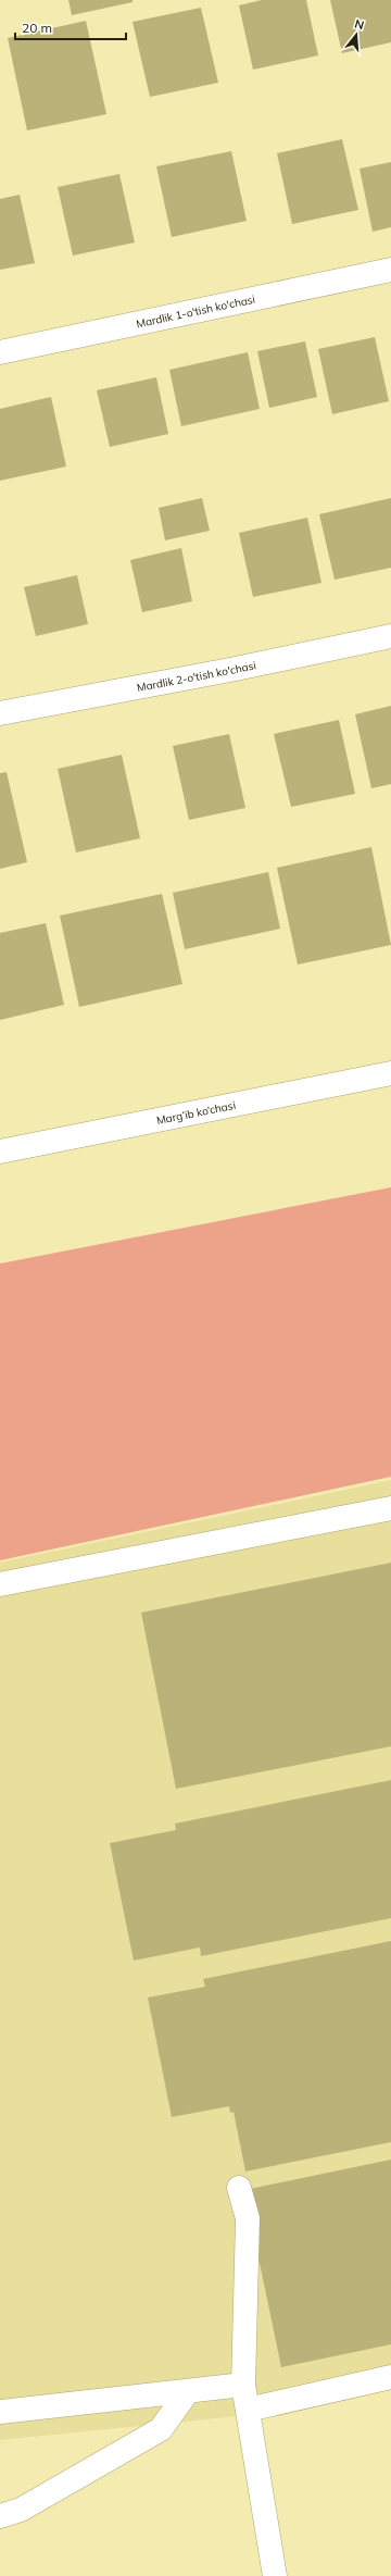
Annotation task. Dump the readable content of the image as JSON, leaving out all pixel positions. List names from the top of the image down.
{
  "streets": {
    "street": ["Mardlik 1-o'tish ko'chasi", "Mardlik 2-o'tish ko'chasi", "Marg‘ib ko‘chasi"]
  },
  "scale_bar": "20 m",
  "north": "top"
}
